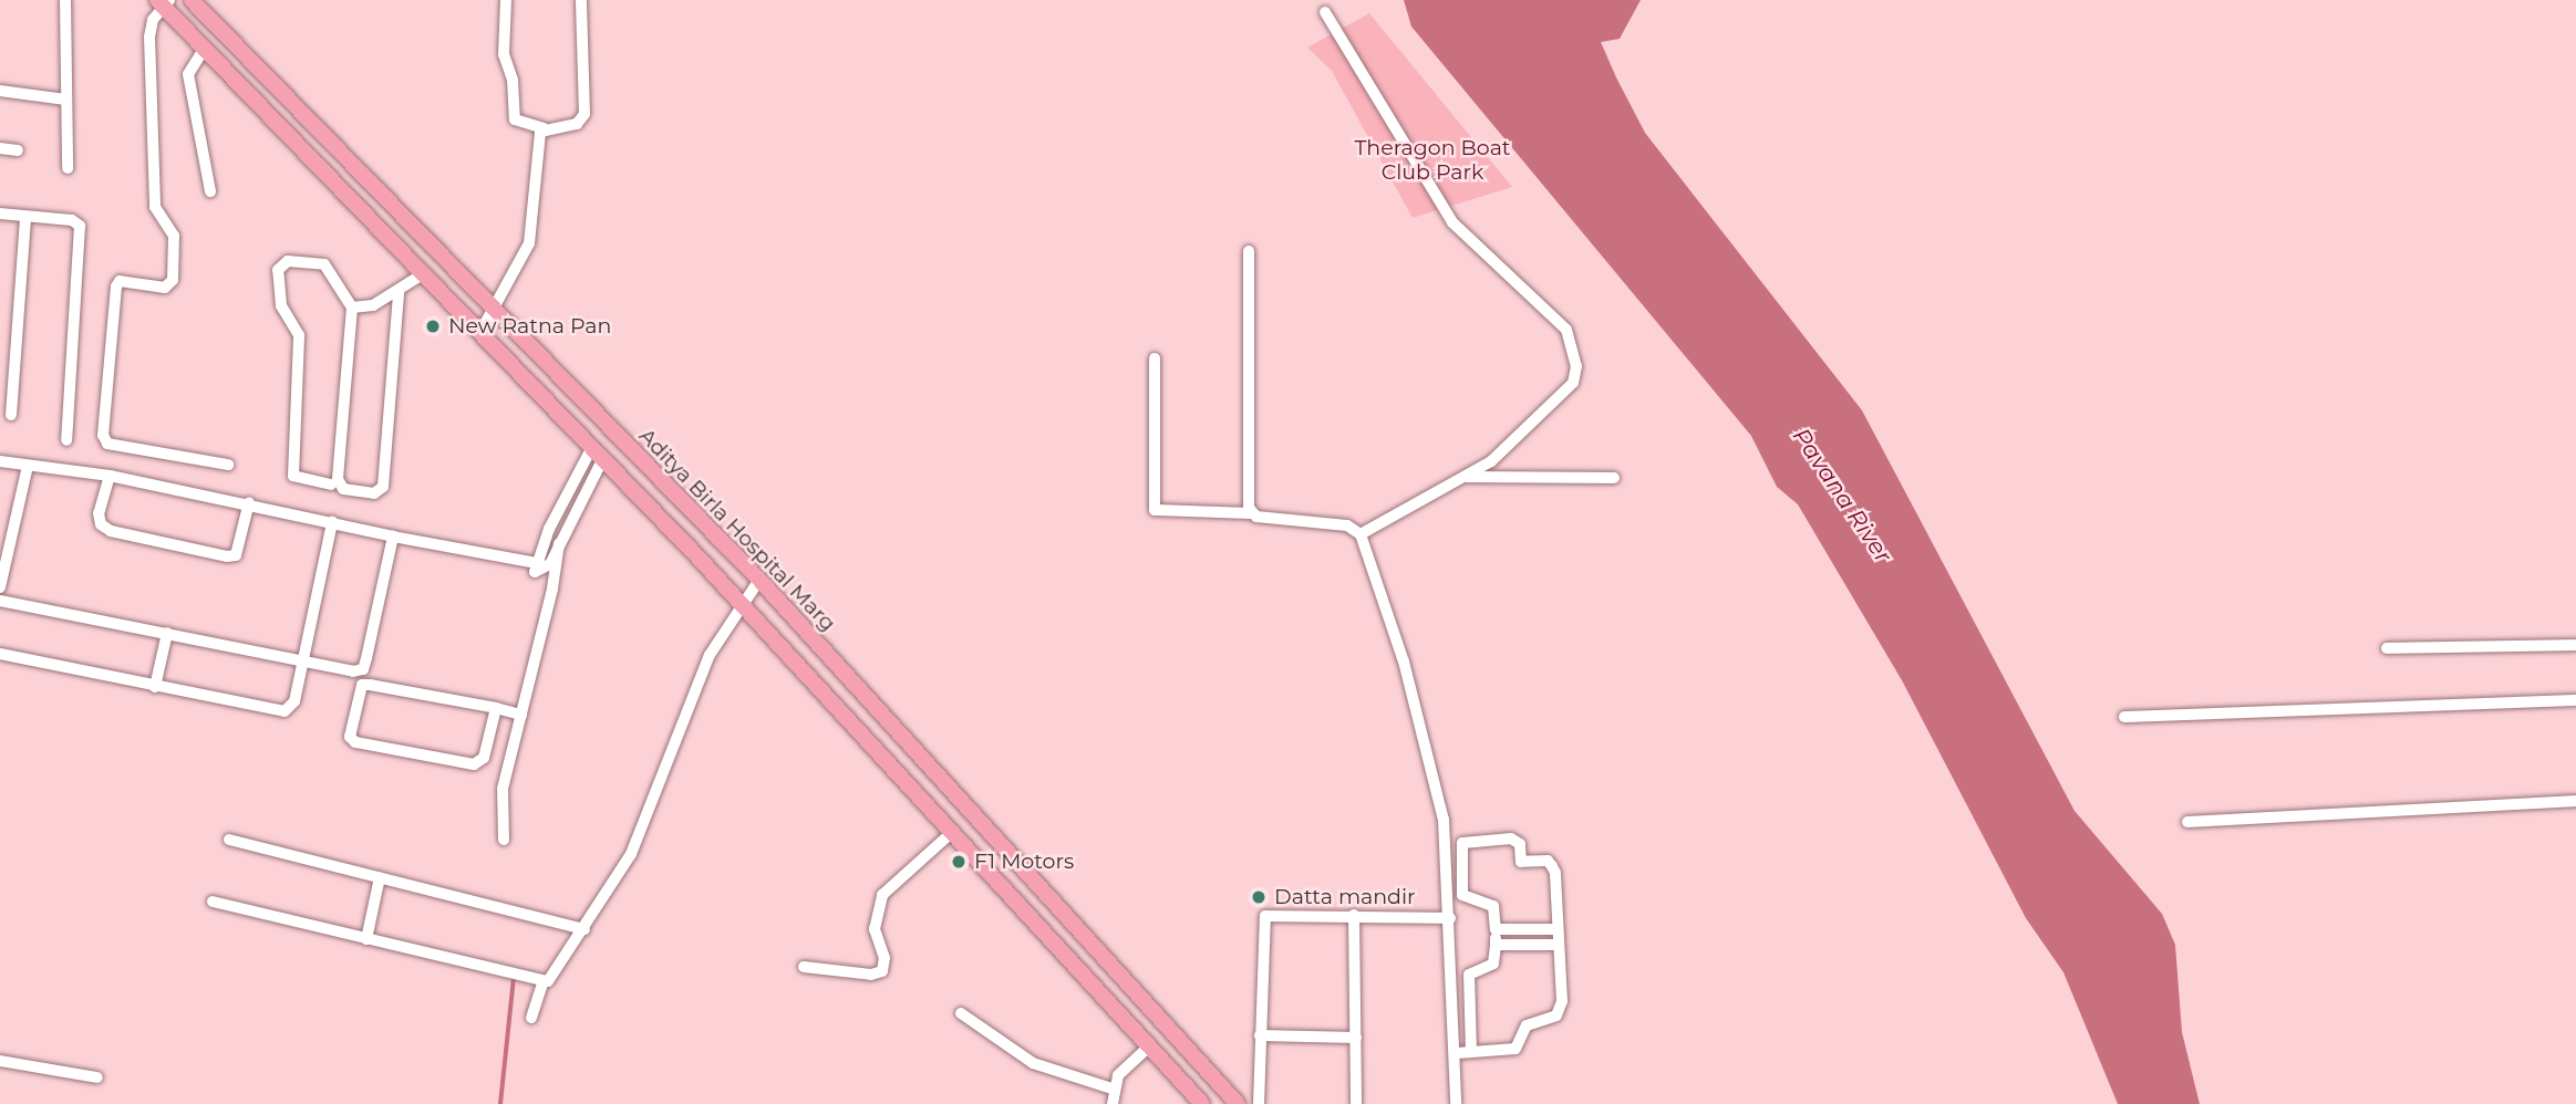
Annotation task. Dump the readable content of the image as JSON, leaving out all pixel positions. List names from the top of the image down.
{
  "streets": {
    "main road": ["Aditya Birla Hospital Marg"]
  },
  "water": ["Pavana River"],
  "parks": ["Theragon Boat Club Park"],
  "places": ["New Ratna Pan", "F1 Motors", "Datta mandir"]
}
